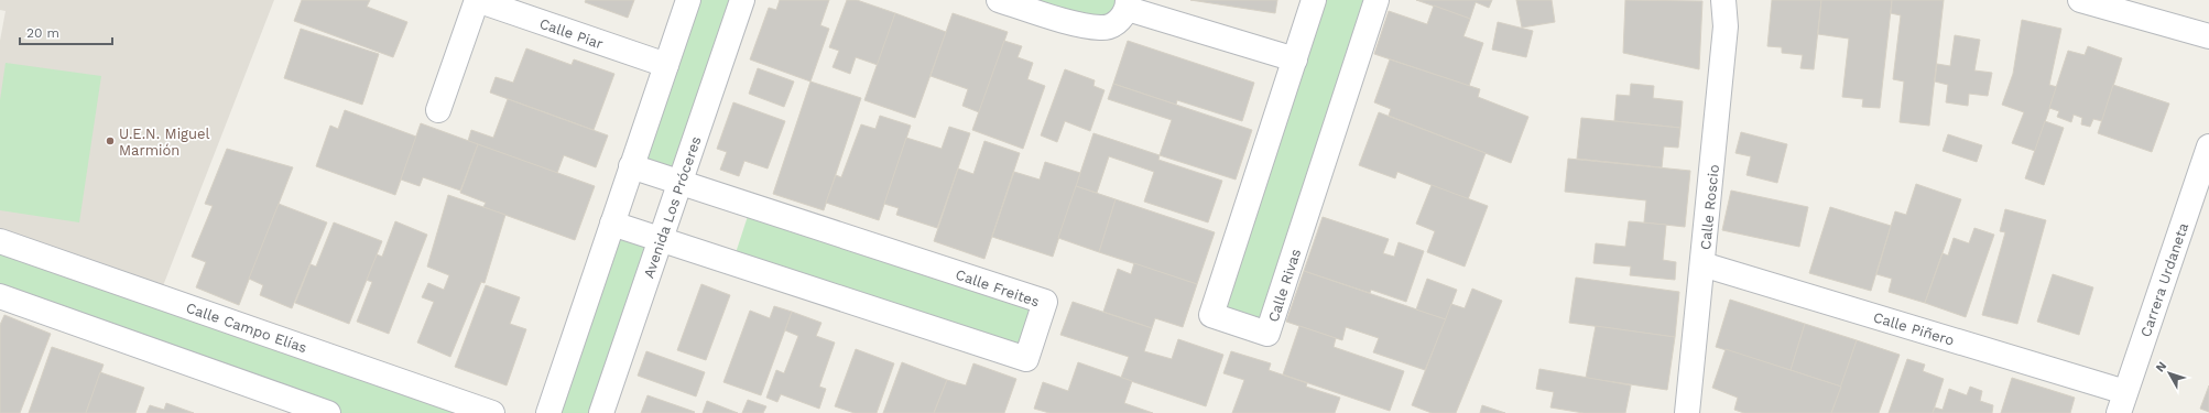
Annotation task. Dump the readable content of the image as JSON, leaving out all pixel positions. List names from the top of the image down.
{
  "streets": {
    "street": [
      "Calle Piar",
      "Avenida Los Próceres",
      "Calle Roscio",
      "Carrera Urdaneta",
      "Calle Rivas",
      "Calle Freites",
      "Calle Campo Elías",
      "Calle Piñero"
    ]
  },
  "crossings": [
    ["Avenida Los Próceres", "Calle Freites"],
    ["Calle Roscio", "Calle Piñero"],
    ["Carrera Urdaneta", "Calle Piñero"]
  ],
  "places": ["U.E.N. Miguel Marmión"],
  "scale_bar": "20 m",
  "north": "top left"
}
